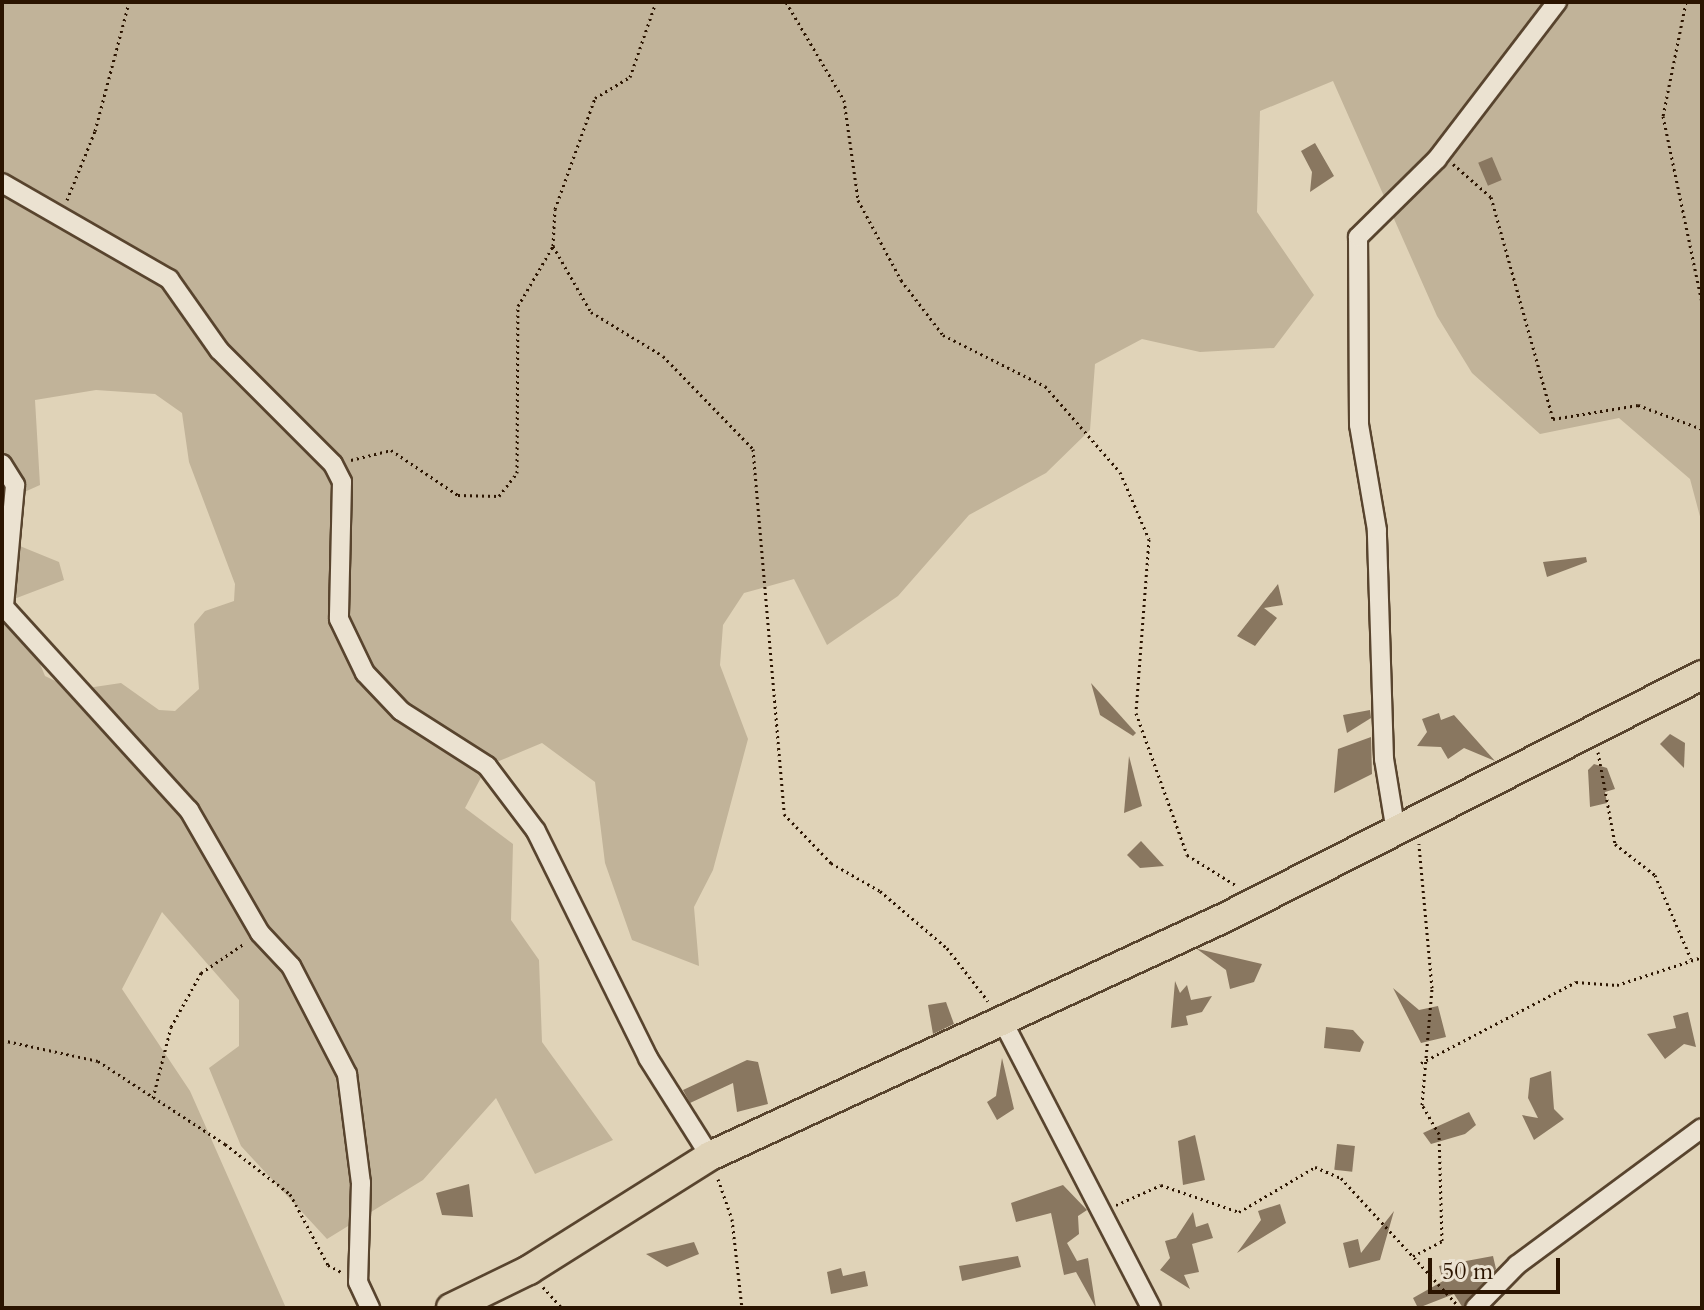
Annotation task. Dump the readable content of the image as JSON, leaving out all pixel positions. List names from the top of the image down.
{
  "scale_bar": "50 m"
}
